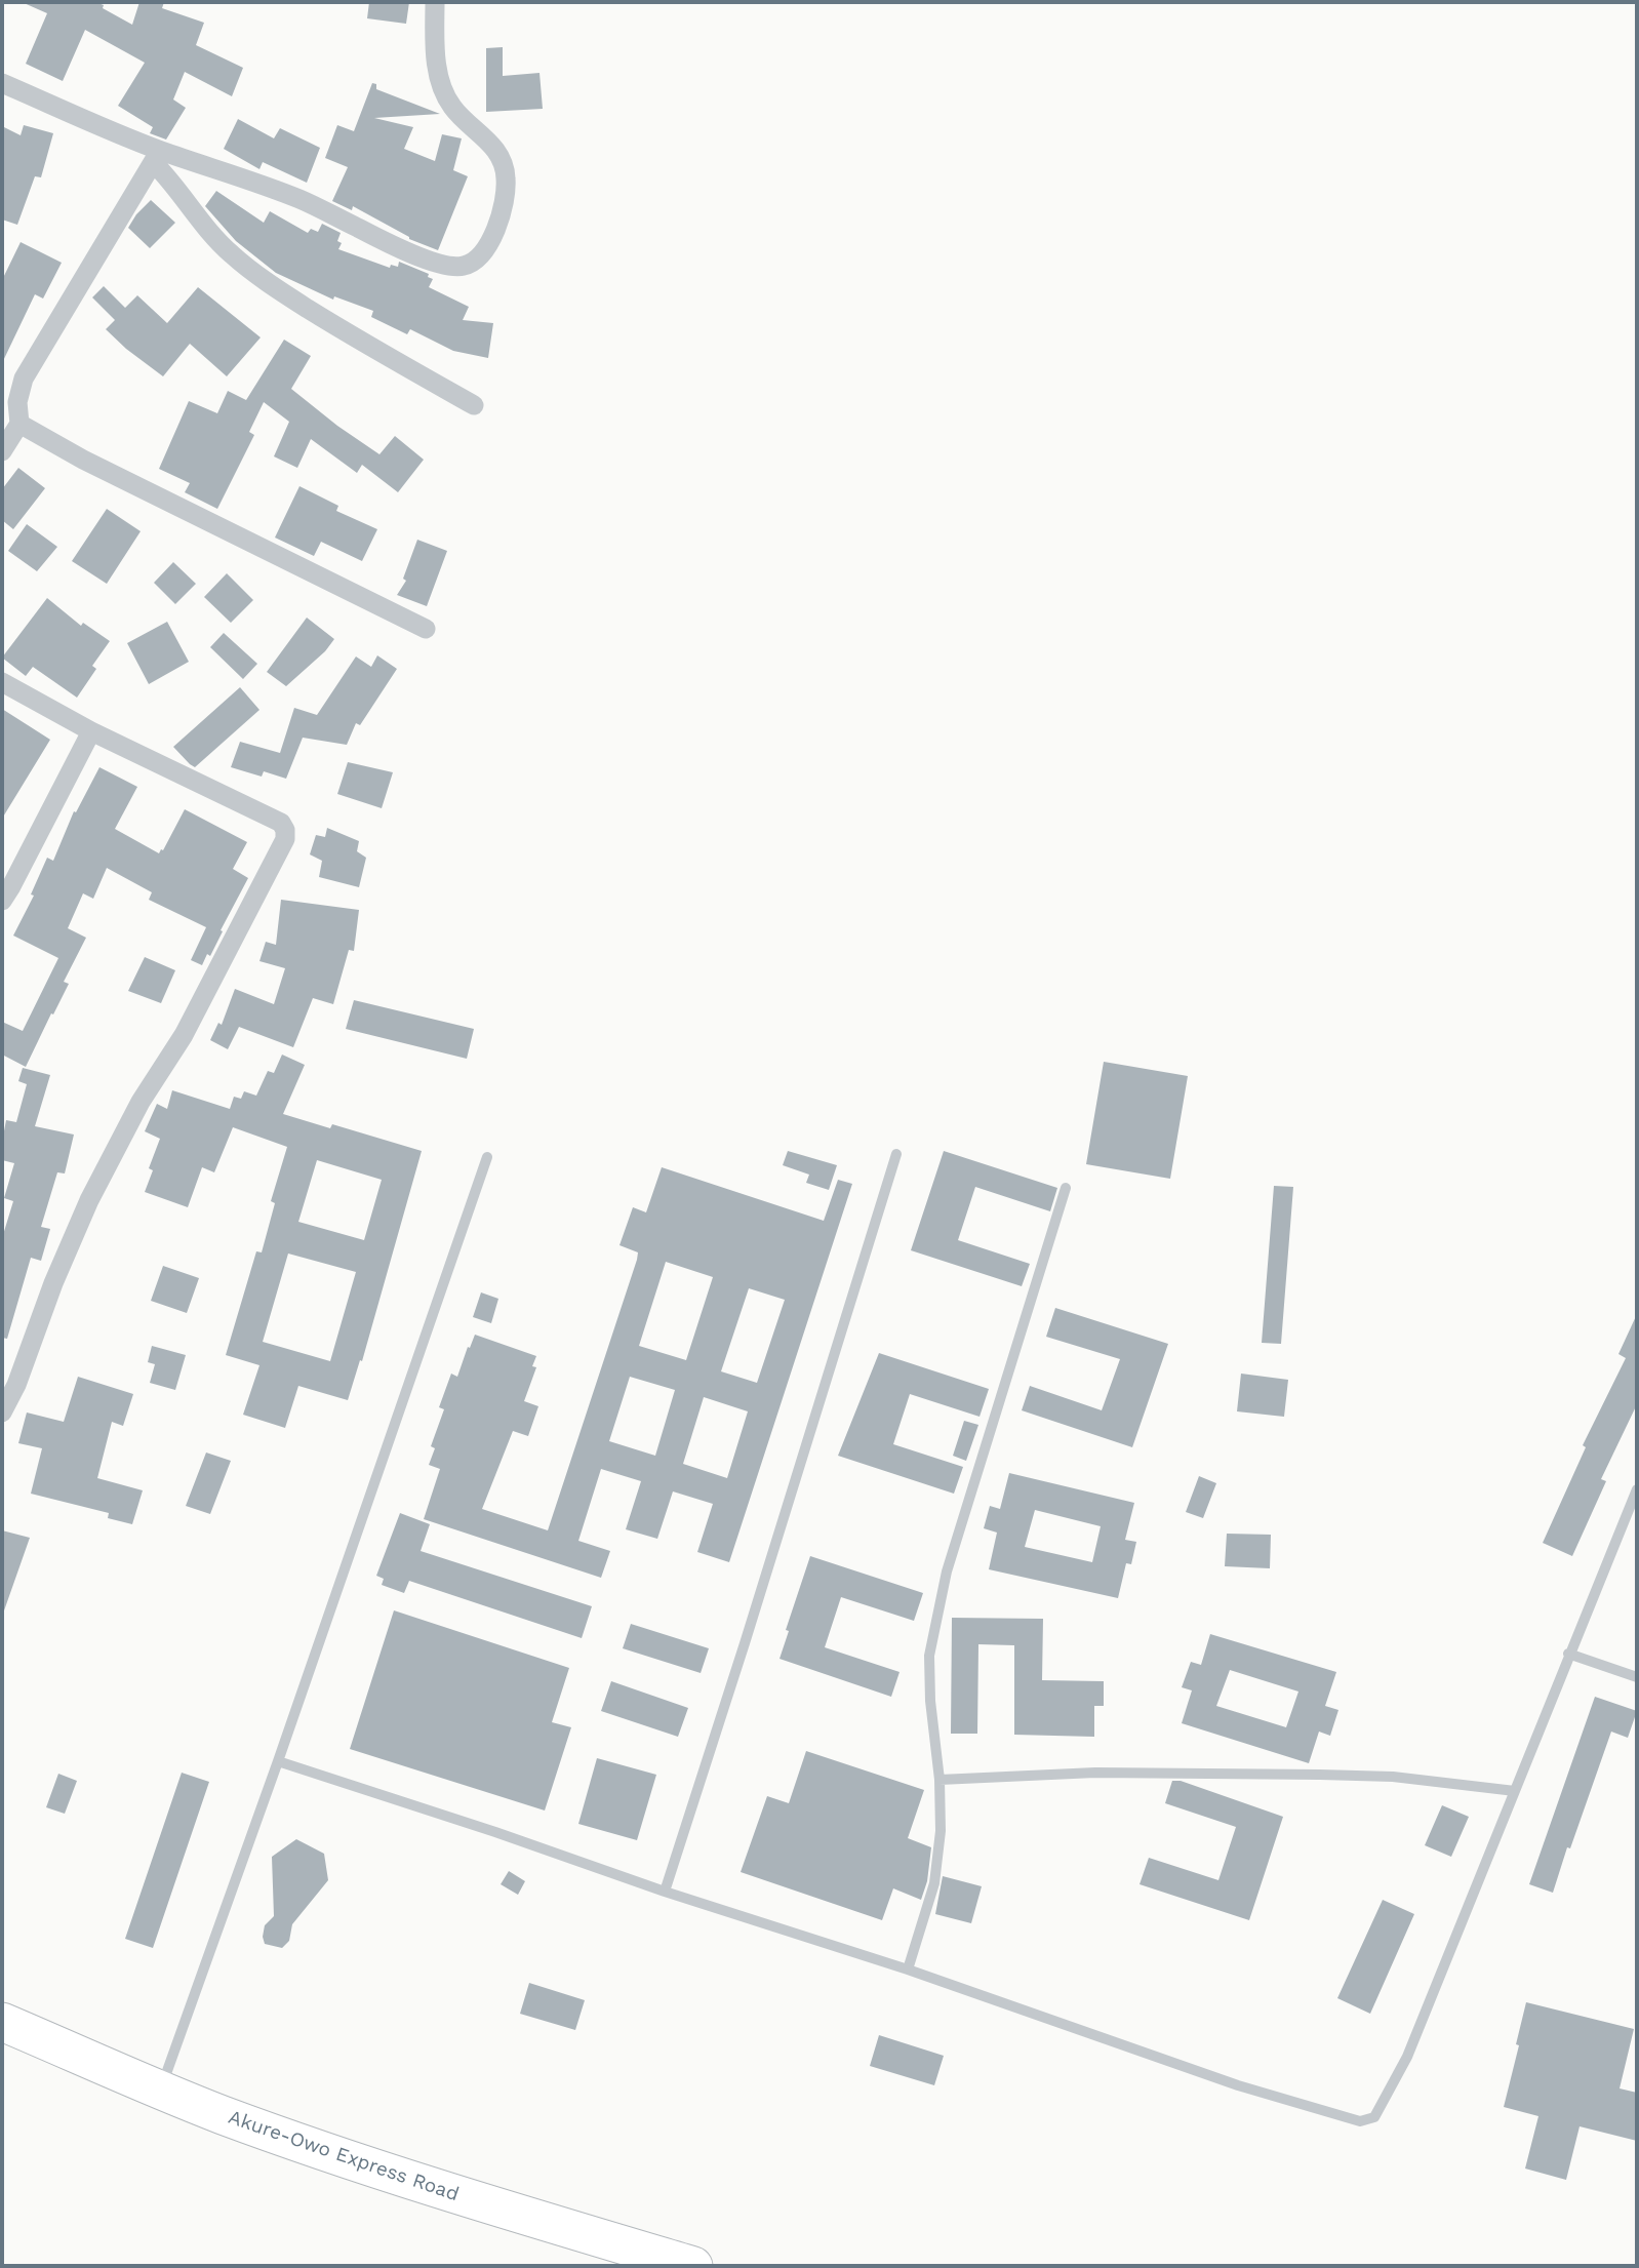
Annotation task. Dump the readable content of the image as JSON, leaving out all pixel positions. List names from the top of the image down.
{
  "streets": {
    "highway": ["Akure-Owo Express Road"]
  }
}
